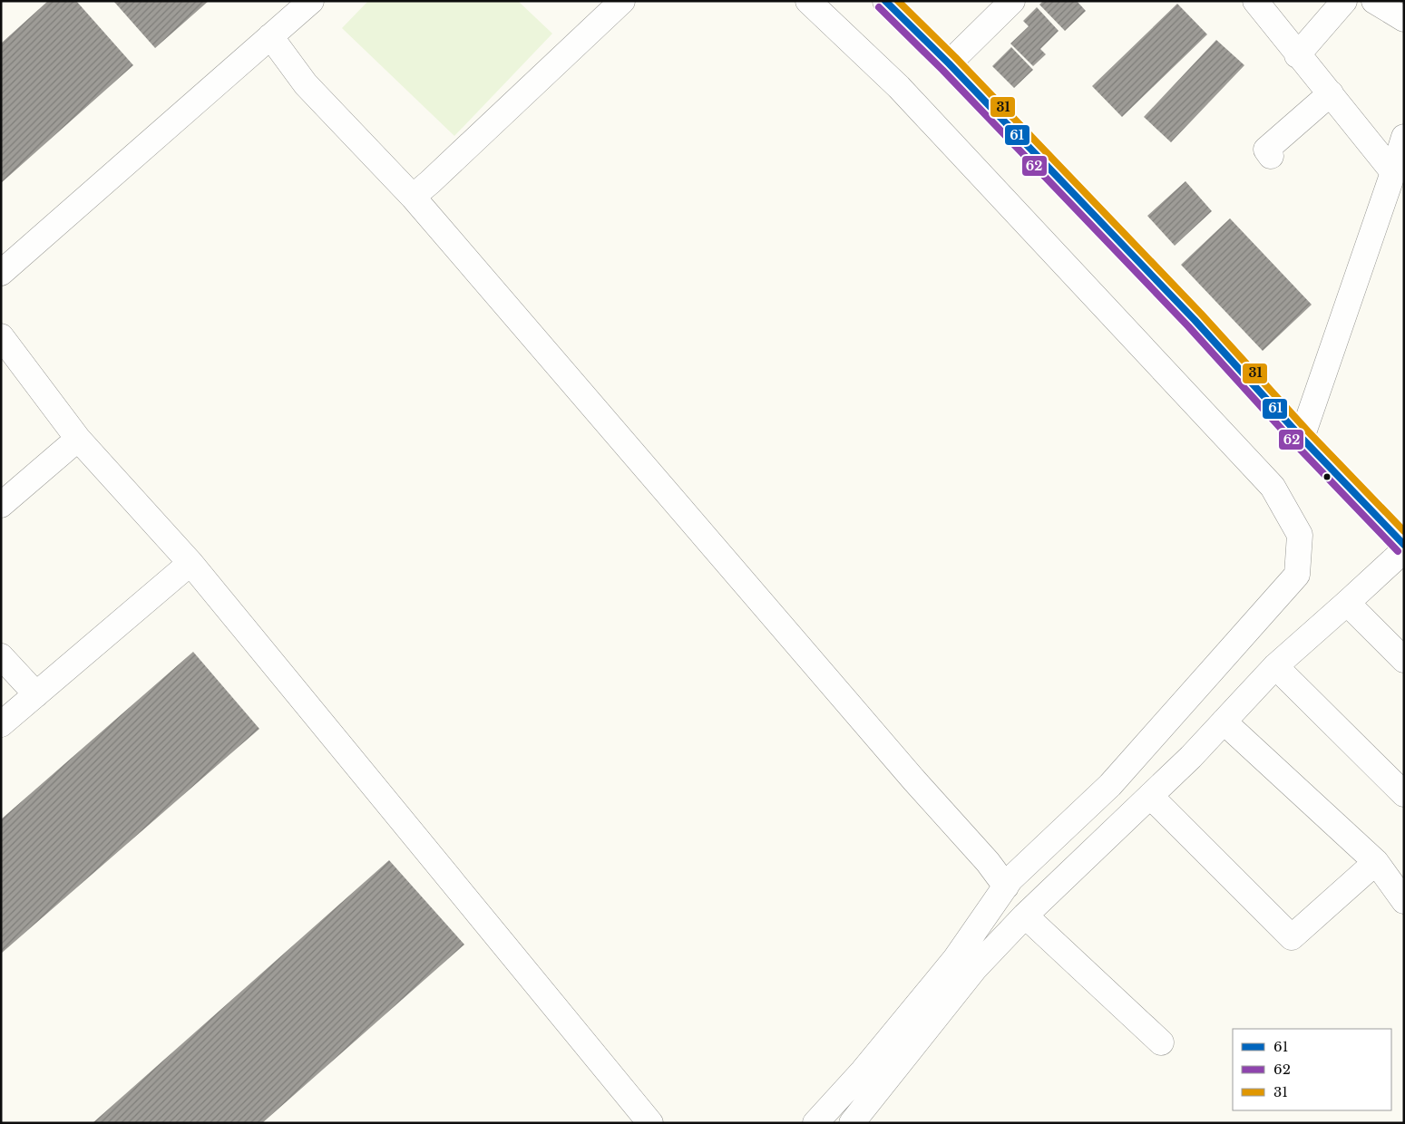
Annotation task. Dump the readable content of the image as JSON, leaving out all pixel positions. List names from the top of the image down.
{
  "lines": ["transit line 61", "transit line 31", "transit line 62"],
  "legend": ["61", "62", "31"]
}
